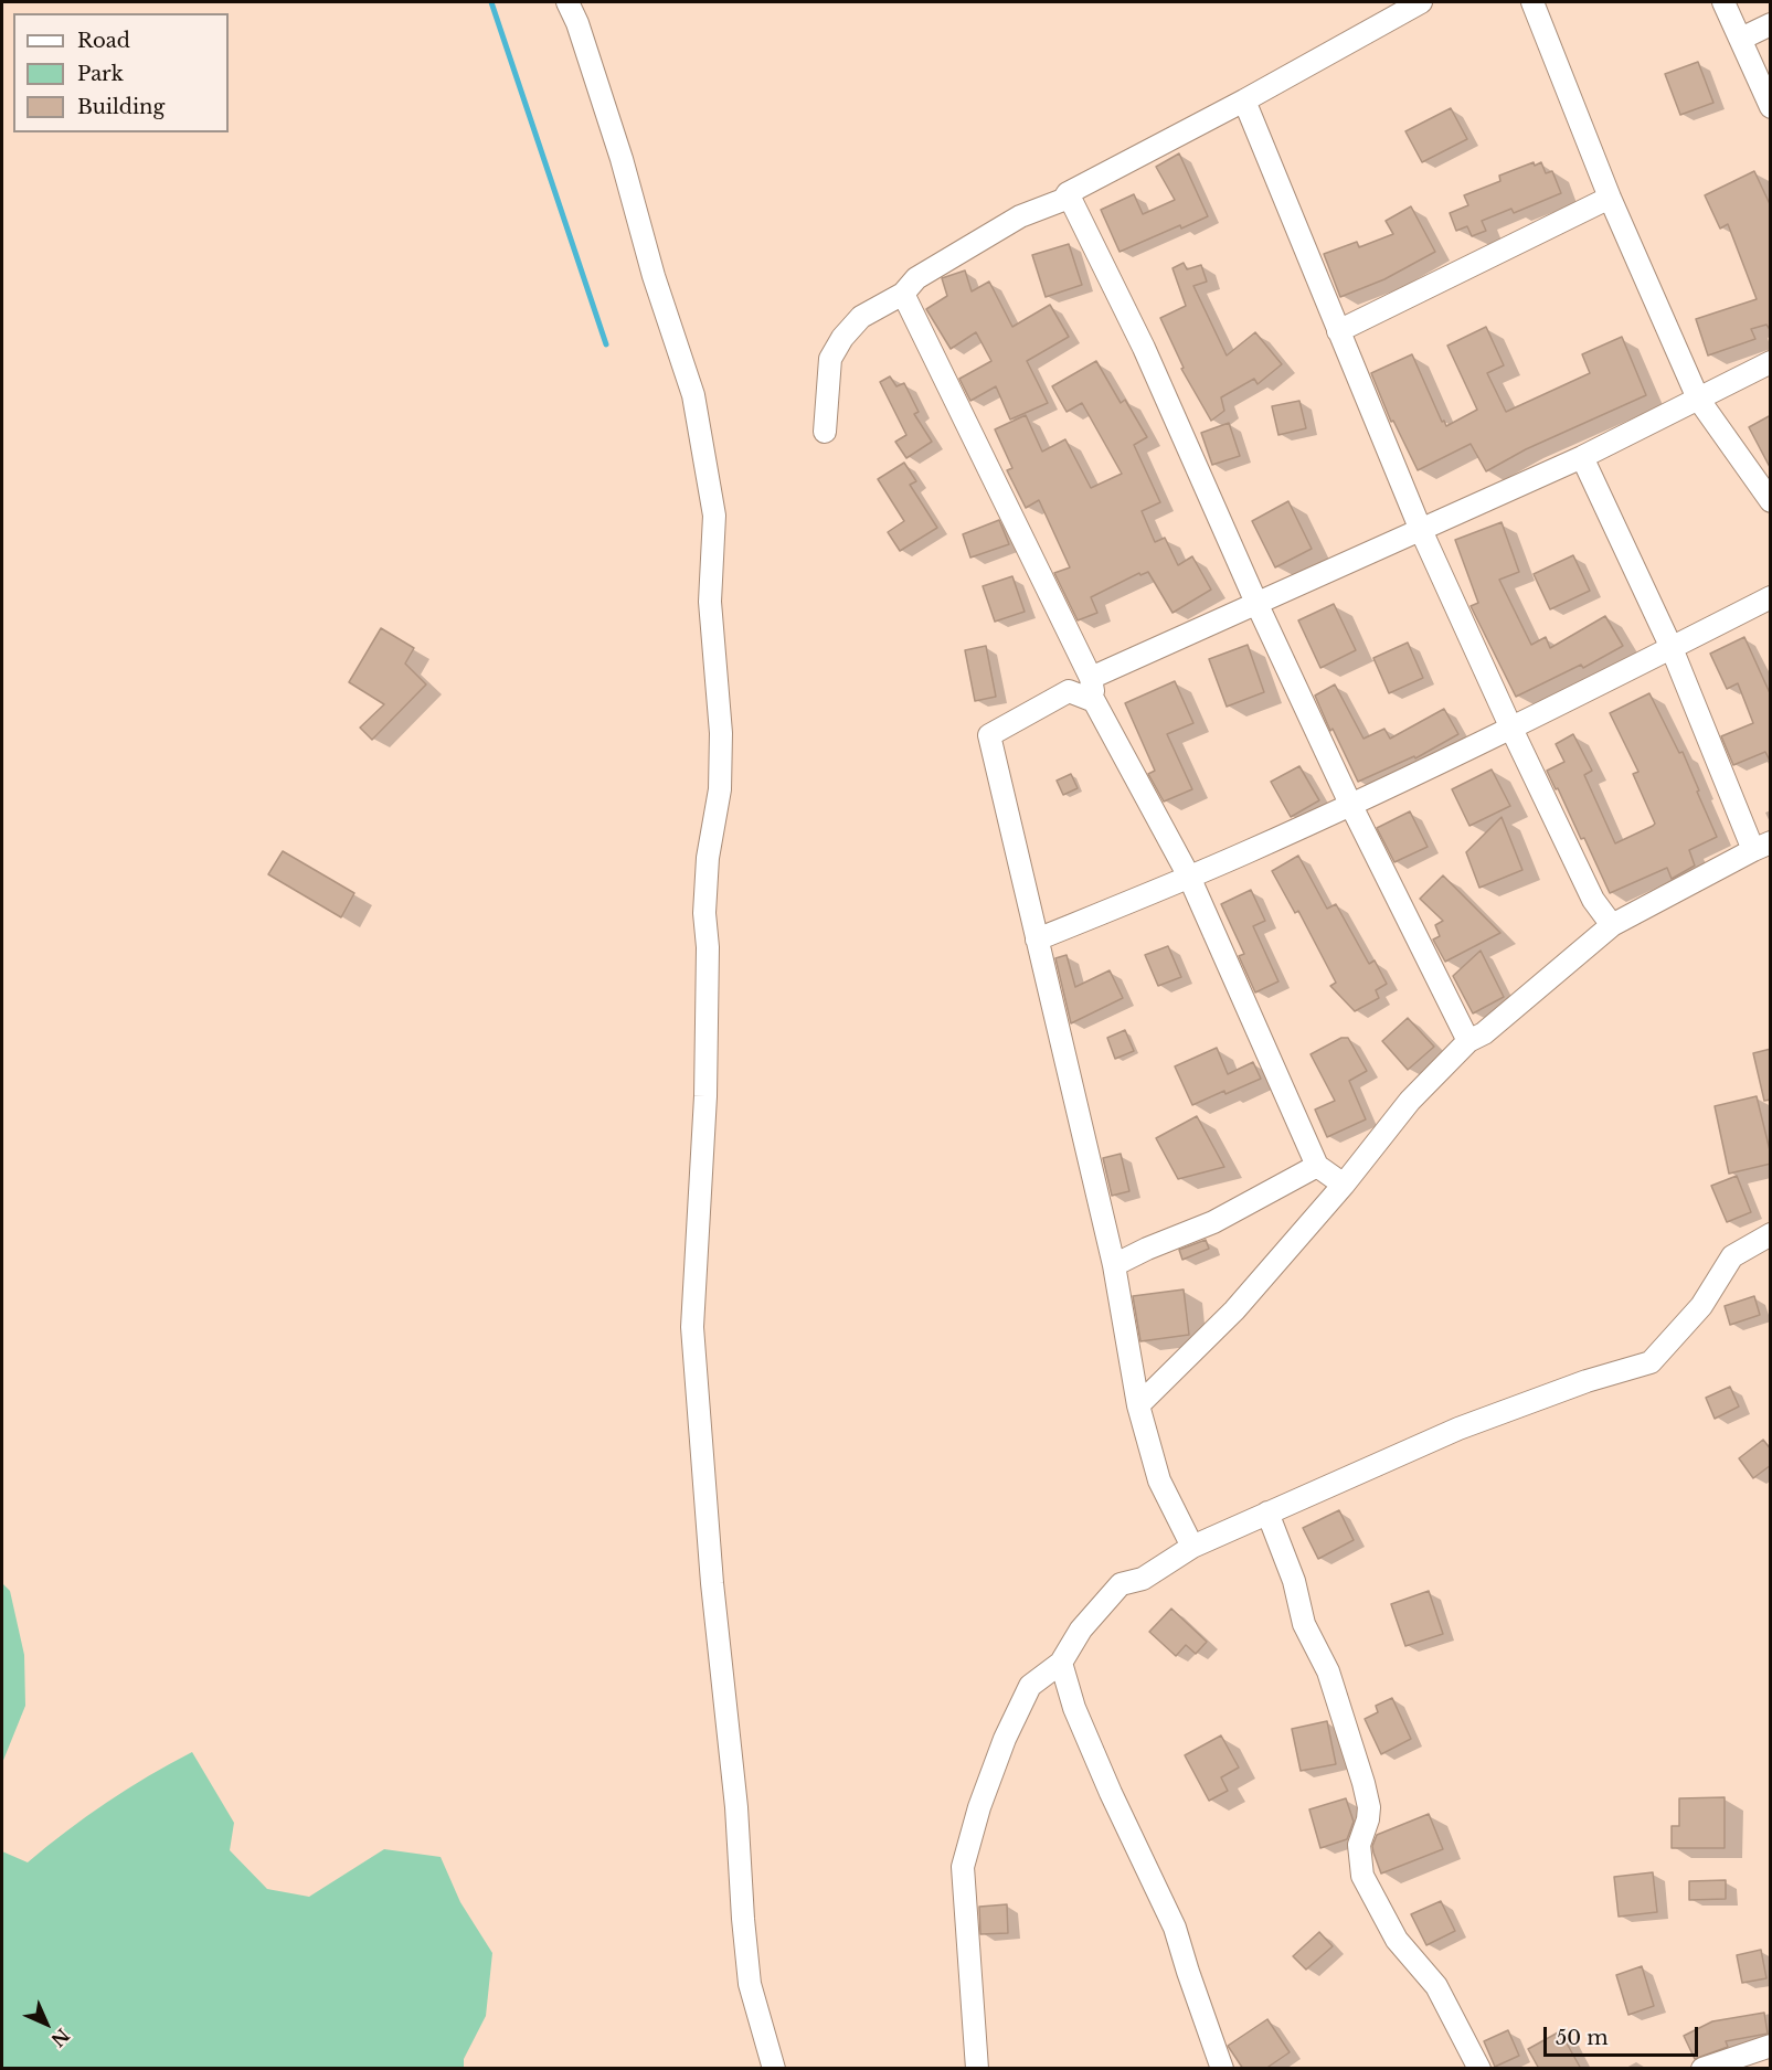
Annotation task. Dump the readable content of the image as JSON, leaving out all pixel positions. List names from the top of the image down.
{
  "legend": ["Road", "Park", "Building"],
  "scale_bar": "50 m",
  "north": "bottom right"
}
